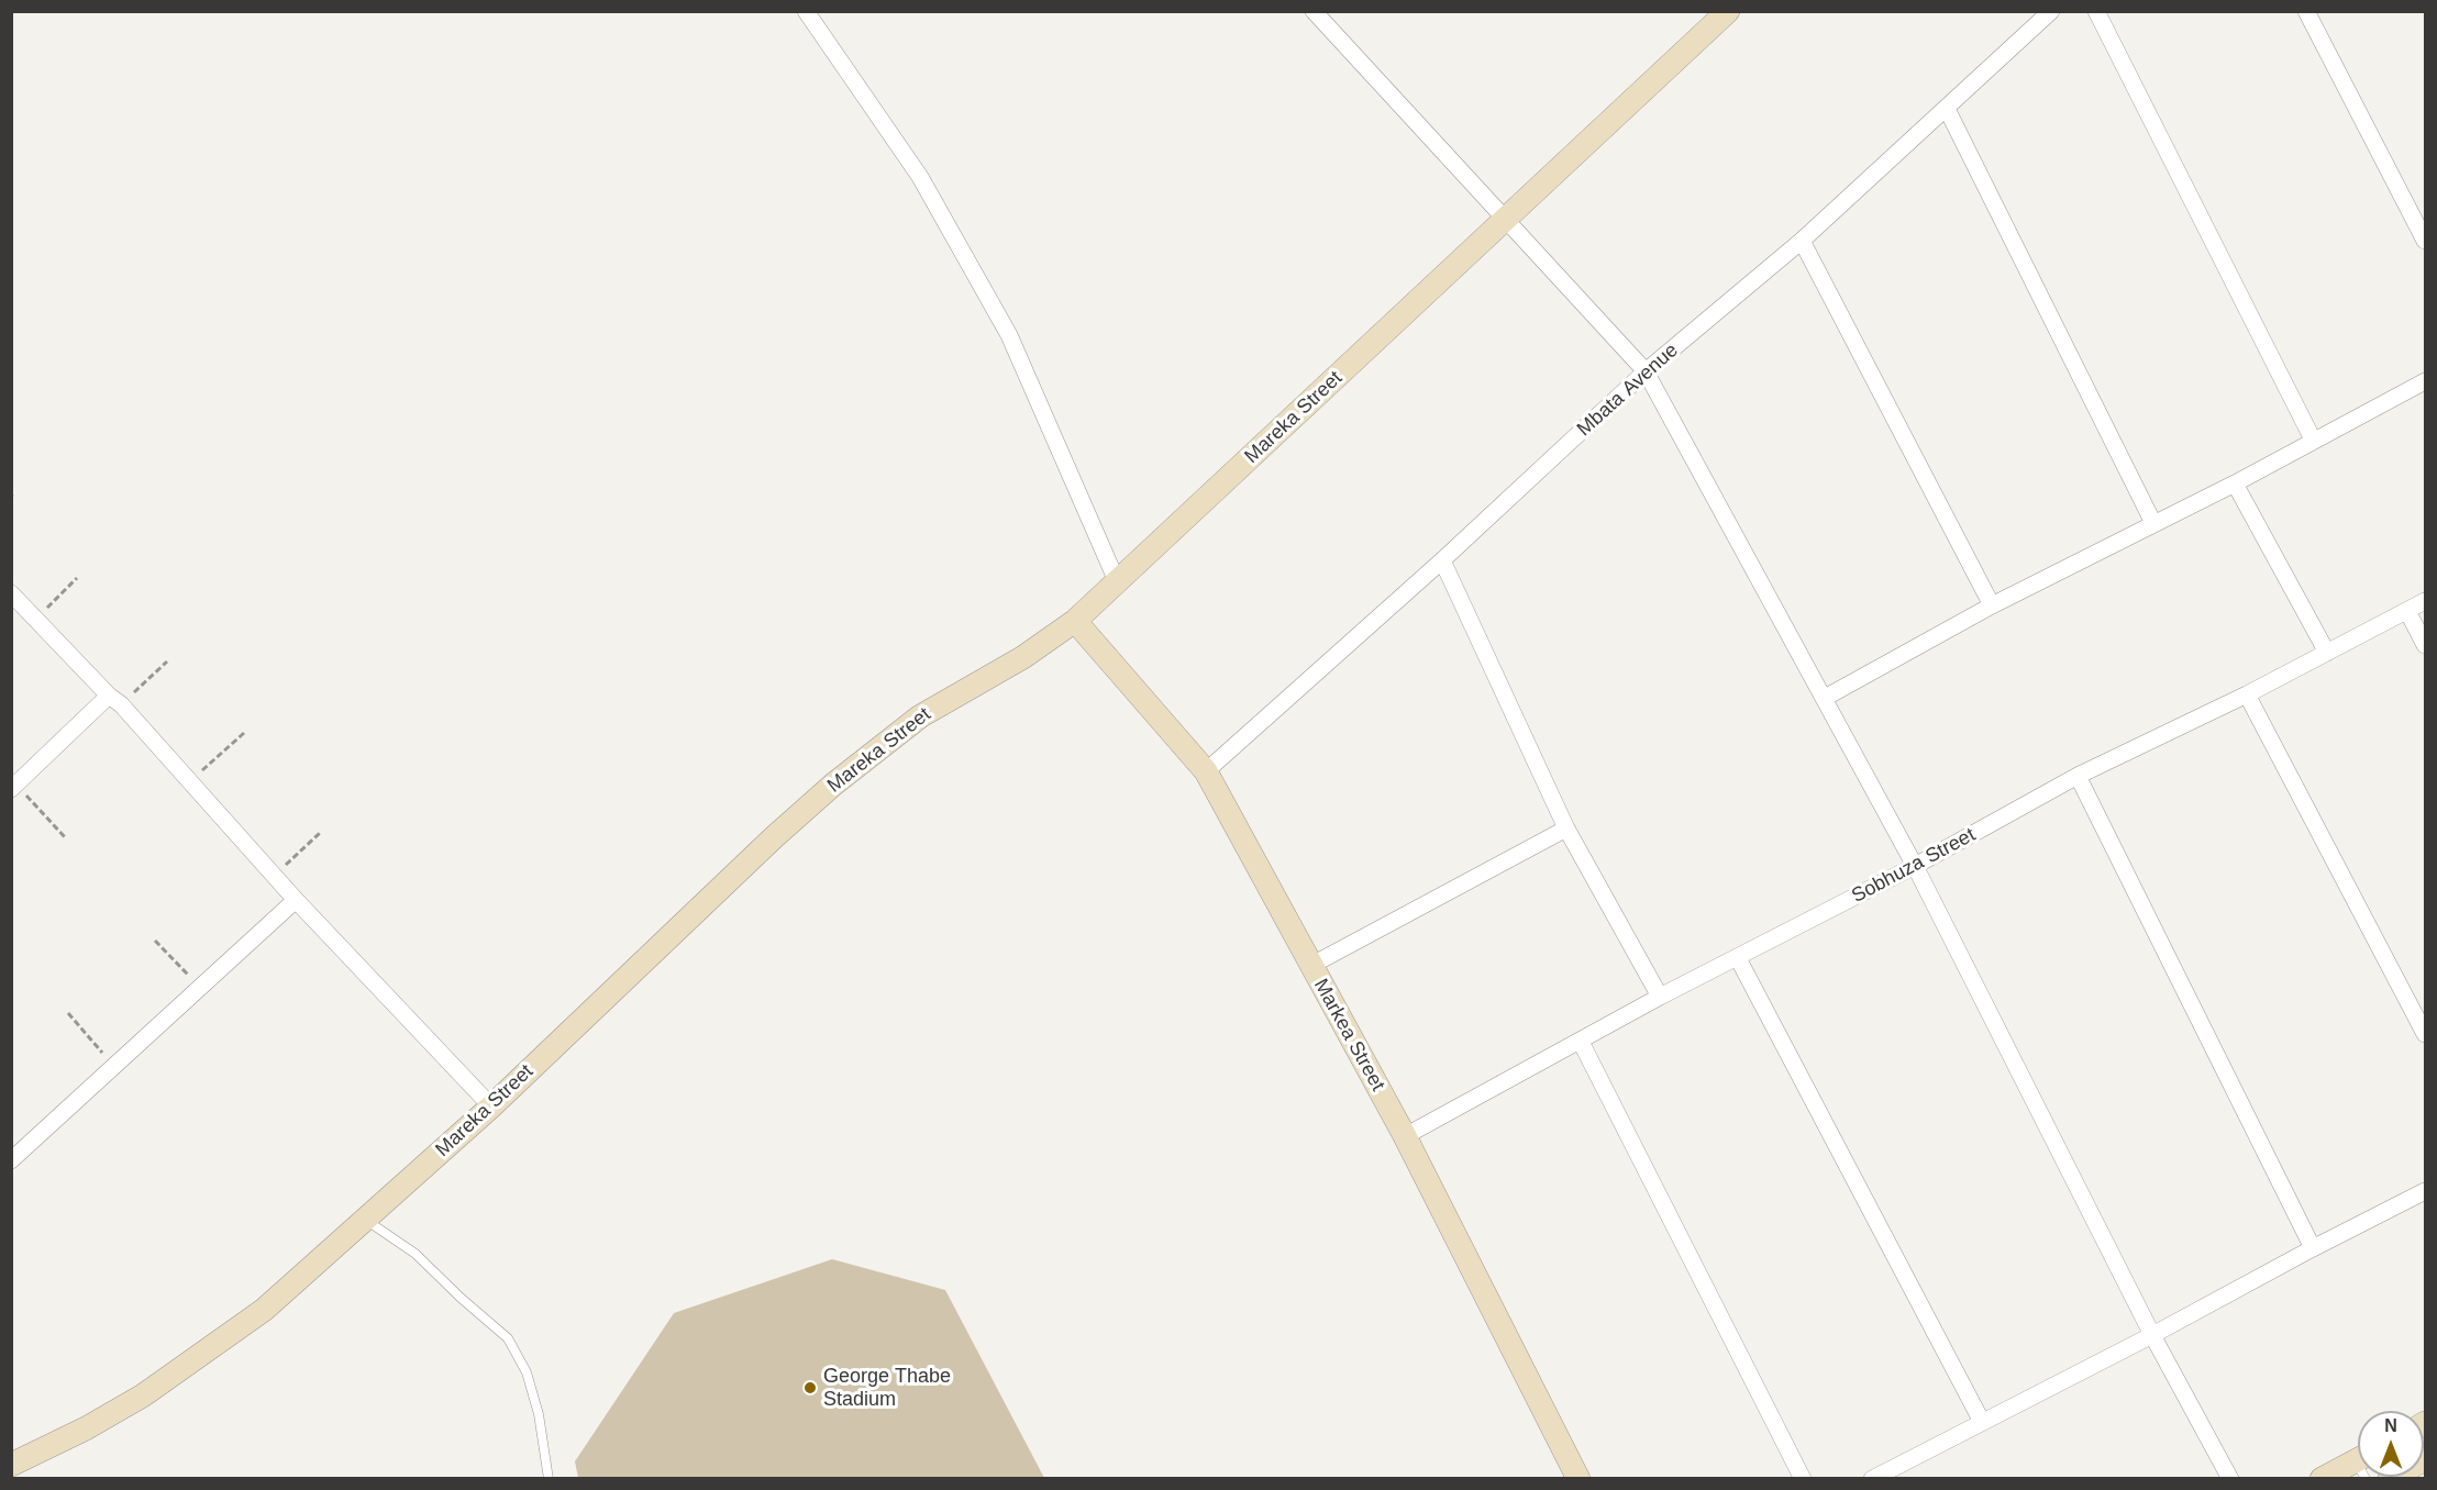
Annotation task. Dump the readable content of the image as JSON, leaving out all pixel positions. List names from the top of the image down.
{
  "streets": {
    "main road": ["Mareka Street", "Markea Street"],
    "street": ["Mbata Avenue", "Sobhuza Street"]
  },
  "crossings": [
    ["Mbata Avenue", "Markea Street"],
    ["Mareka Street", "Markea Street"],
    ["Sobhuza Street", "Markea Street"]
  ],
  "places": ["George Thabe Stadium"],
  "north": "top"
}
